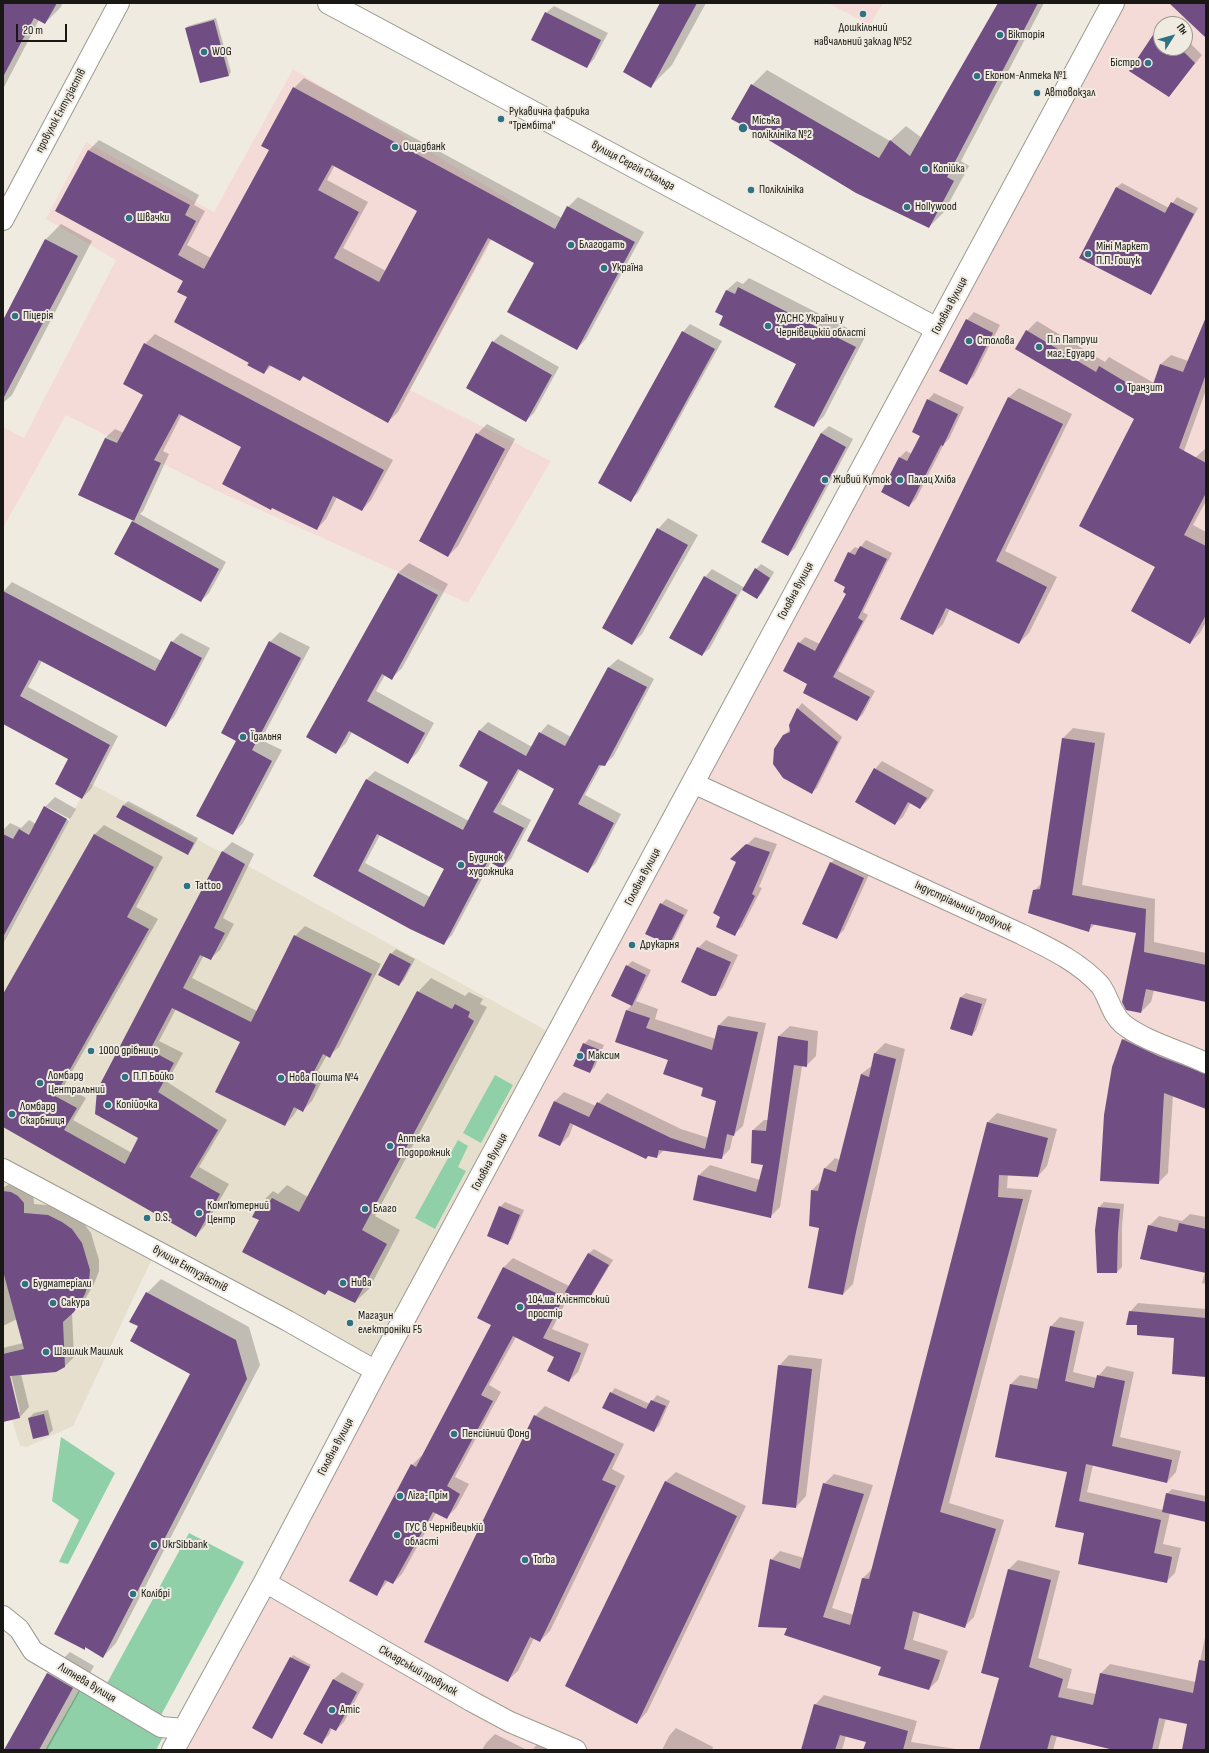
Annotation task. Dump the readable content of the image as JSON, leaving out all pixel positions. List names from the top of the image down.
{
  "streets": {
    "main road": ["вулиця Сергія Скальда", "Головна вулиця"],
    "street": [
      "провулок Ентузіастів",
      "Індустріальний провулок",
      "вулиця Ентузіастів",
      "Складський провулок",
      "Липнева вулиця"
    ]
  },
  "crossings": [
    ["вулиця Сергія Скальда", "Головна вулиця"],
    ["Головна вулиця", "Індустріальний провулок"],
    ["Головна вулиця", "вулиця Ентузіастів"],
    ["Головна вулиця", "Складський провулок"],
    ["Головна вулиця", "Липнева вулиця"]
  ],
  "places": [
    "Дошкільний навчальний заклад №52",
    "Вікторія",
    "WOG",
    "Бістро",
    "Економ-Аптека №1",
    "Автовокзал",
    "Рукавична фабрика \"Трембіта\"",
    "Міська поліклініка №2",
    "Ощадбанк",
    "Копійка",
    "Поліклініка",
    "Hollywood",
    "Швачки",
    "Благодать",
    "Міні Маркет П.П. Гошук",
    "Україна",
    "Піцерія",
    "УДСНС України у Чернівецькій області",
    "Столова",
    "П.п Патруш маг. Едуард",
    "Транзит",
    "Живий Куток",
    "Палац Хліба",
    "Їдальня",
    "Будинок художника",
    "Tattoo",
    "Друкарня",
    "1000 дрібниць",
    "Максим",
    "П.П Бойко",
    "Нова Пошта №4",
    "Ломбард Центральний",
    "Копійочка",
    "Ломбард Скарбниця",
    "Аптека Подорожник",
    "Благо",
    "Комп'ютерний Центр",
    "D.S.",
    "Нива",
    "Будматеріали",
    "Сакура",
    "104.ua Клієнтський простір",
    "Магазин електроніки F5",
    "Шашлик Машлик",
    "Пенсійний Фонд",
    "Ліга-Прім",
    "ГУС в Чернівецькій області",
    "UkrSibbank",
    "Torba",
    "Колібрі",
    "Amic"
  ],
  "scale_bar": "20 m",
  "north": "top right"
}
